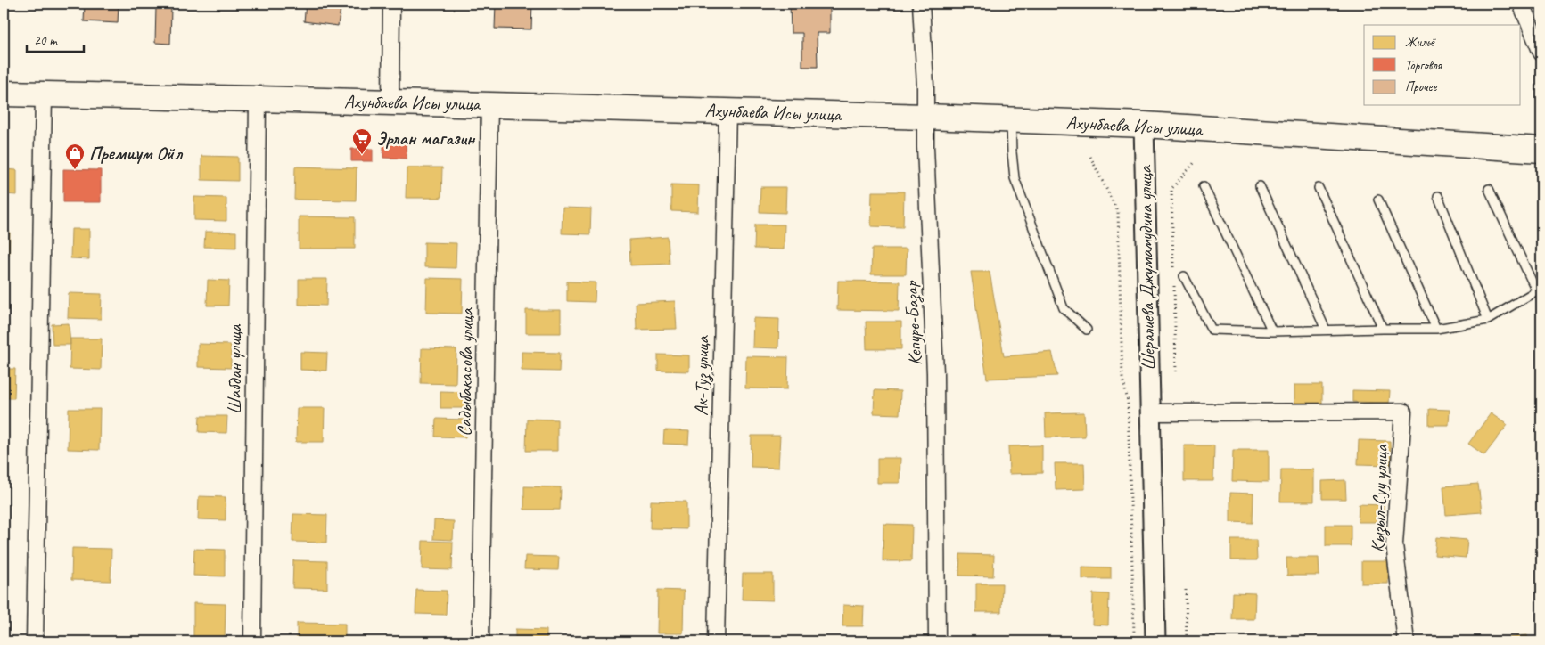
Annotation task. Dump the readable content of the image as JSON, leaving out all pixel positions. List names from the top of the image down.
{
  "streets": {
    "main road": ["Ахунбаева Исы улица"],
    "street": [
      "Шералиева Джумамудина улица",
      "Кепуре-Базар",
      "Шабдан улица",
      "Садыбакасова улица",
      "Ак-Туз улица",
      "Кызыл-Суу улица"
    ]
  },
  "crossings": [
    ["Ахунбаева Исы улица", "Шералиева Джумамудина улица"],
    ["Ахунбаева Исы улица", "Кепуре-Базар"],
    ["Ахунбаева Исы улица", "Шабдан улица"],
    ["Ахунбаева Исы улица", "Садыбакасова улица"],
    ["Ахунбаева Исы улица", "Ак-Туз улица"],
    ["Шералиева Джумамудина улица", "Кызыл-Суу улица"]
  ],
  "places": {
    "supermarket": ["Эрлан магазин"],
    "shop": ["Премиум Ойл"]
  },
  "legend": ["Жильё", "Торговля", "Прочее"],
  "scale_bar": "20 m"
}
